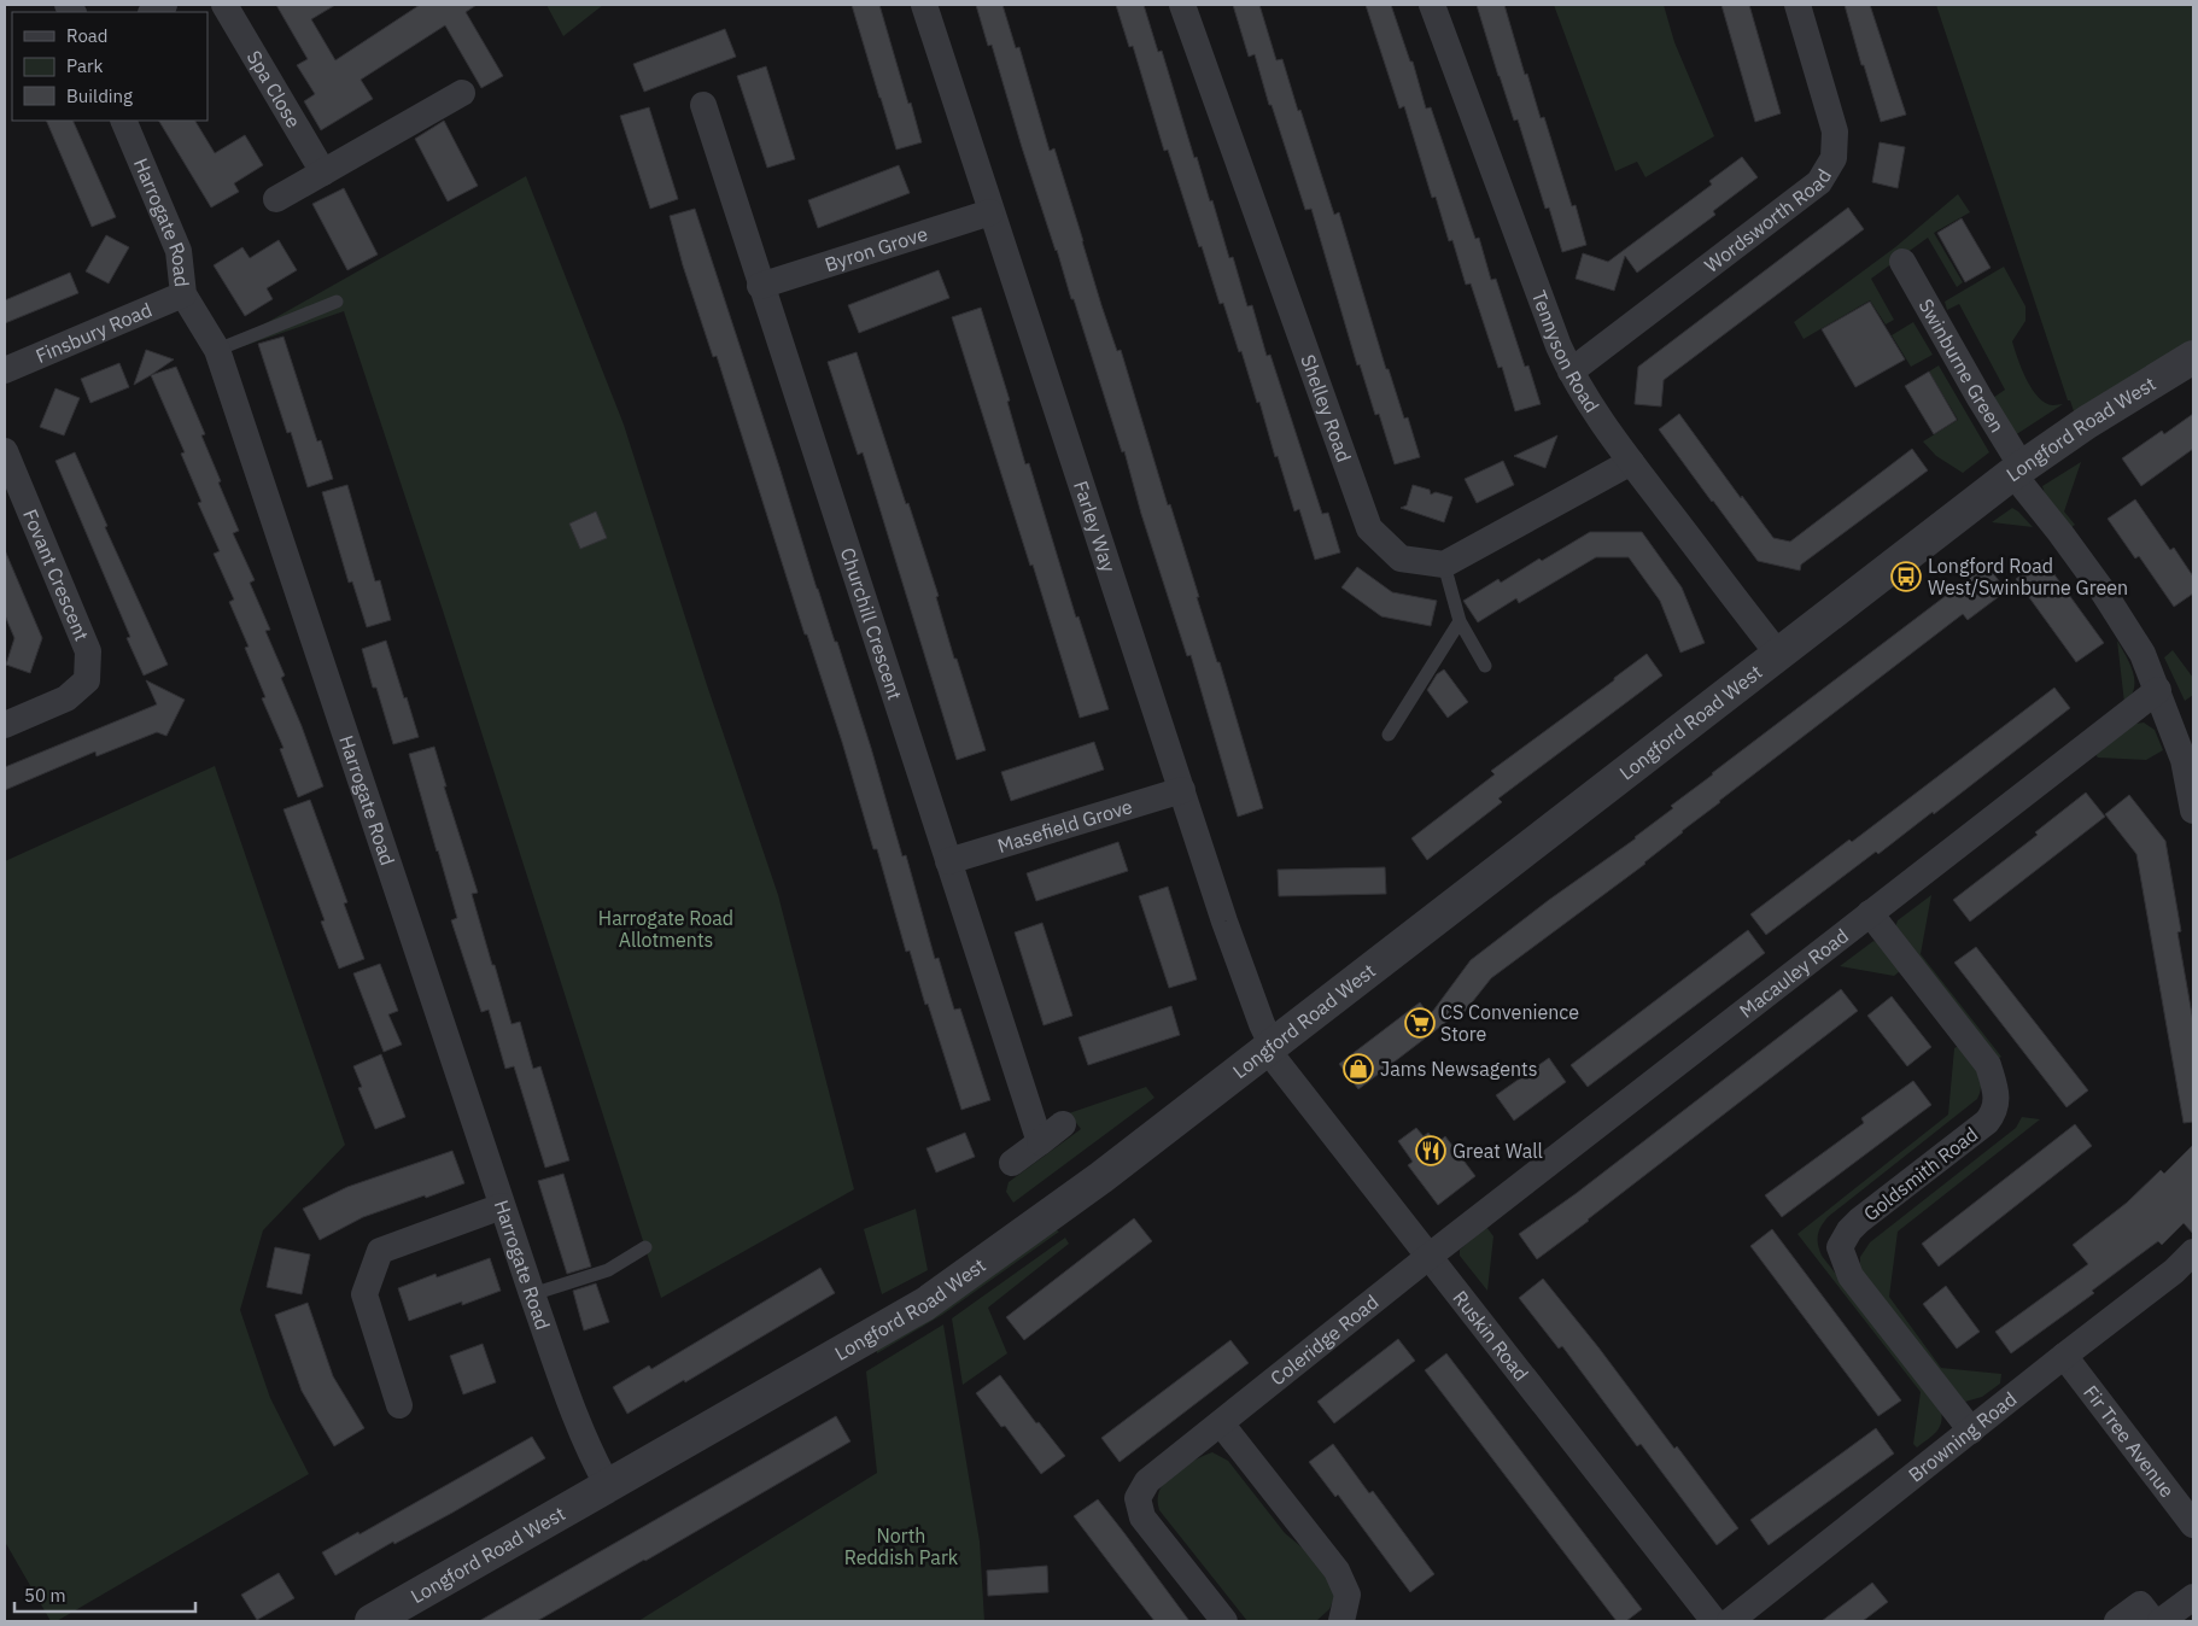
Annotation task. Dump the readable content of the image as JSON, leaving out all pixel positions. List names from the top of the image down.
{
  "streets": {
    "street": [
      "Spa Close",
      "Wordsworth Road",
      "Harrogate Road",
      "Byron Grove",
      "Finsbury Road",
      "Tennyson Road",
      "Swinburne Green",
      "Shelley Road",
      "Longford Road West",
      "Farley Way",
      "Fovant Crescent",
      "Churchill Crescent",
      "Masefield Grove",
      "Macauley Road",
      "Goldsmith Road",
      "Ruskin Road",
      "Coleridge Road",
      "Browning Road",
      "Fir Tree Avenue"
    ]
  },
  "crossings": [
    ["Wordsworth Road", "Tennyson Road"],
    ["Harrogate Road", "Finsbury Road"],
    ["Harrogate Road", "Longford Road West"],
    ["Byron Grove", "Farley Way"],
    ["Byron Grove", "Churchill Crescent"],
    ["Tennyson Road", "Longford Road West"],
    ["Swinburne Green", "Longford Road West"],
    ["Longford Road West", "Farley Way"],
    ["Longford Road West", "Ruskin Road"],
    ["Farley Way", "Masefield Grove"],
    ["Farley Way", "Ruskin Road"],
    ["Churchill Crescent", "Masefield Grove"],
    ["Macauley Road", "Goldsmith Road"],
    ["Macauley Road", "Ruskin Road"],
    ["Macauley Road", "Coleridge Road"],
    ["Goldsmith Road", "Browning Road"],
    ["Ruskin Road", "Coleridge Road"],
    ["Browning Road", "Fir Tree Avenue"]
  ],
  "parks": ["Harrogate Road Allotments", "North Reddish Park"],
  "places": {
    "bus stop": ["Longford Road West/Swinburne Green"],
    "supermarket": ["CS Convenience Store"],
    "shop": ["Jams Newsagents"],
    "restaurant": ["Great Wall"]
  },
  "legend": ["Road", "Park", "Building"],
  "scale_bar": "50 m"
}
